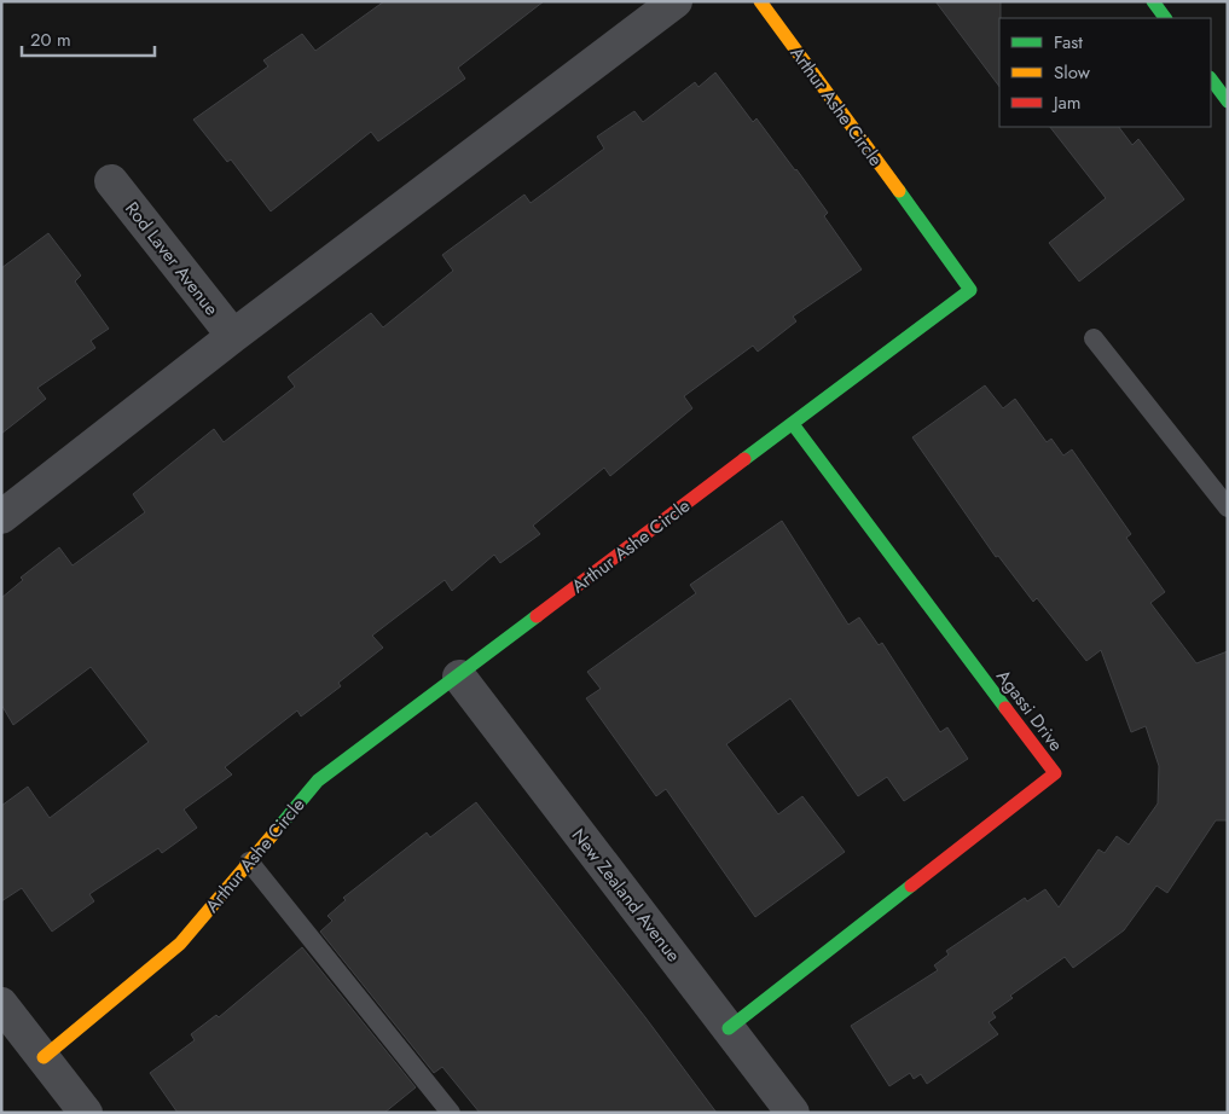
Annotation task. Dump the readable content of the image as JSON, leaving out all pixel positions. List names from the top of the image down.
{
  "streets": {
    "street": [
      "Arthur Ashe Circle",
      "Rod Laver Avenue",
      "Agassi Drive",
      "New Zealand Avenue"
    ]
  },
  "crossings": [
    ["Arthur Ashe Circle", "Agassi Drive"],
    ["Arthur Ashe Circle", "New Zealand Avenue"],
    ["Agassi Drive", "New Zealand Avenue"]
  ],
  "legend": ["Fast", "Slow", "Jam"],
  "scale_bar": "20 m"
}
